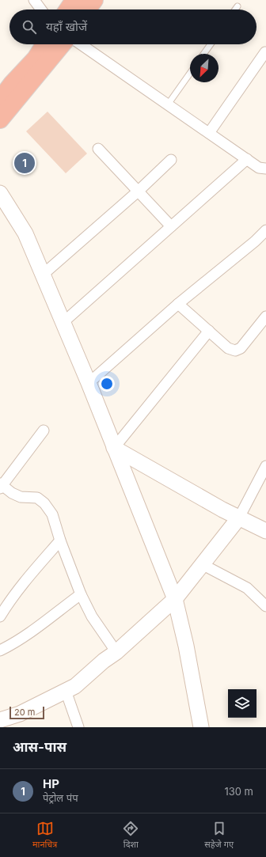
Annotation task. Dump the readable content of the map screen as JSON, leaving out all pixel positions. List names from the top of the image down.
{
  "scale_bar": "20 m",
  "north": "bottom left",
  "page": {
    "search": "यहाँ खोजें",
    "pins": "1",
    "scale": "20 m",
    "heading": "आस-पास",
    "list": [
      {
        "mark": "1",
        "name": "HP",
        "note": "पेट्रोल पंप",
        "value": "130 m"
      }
    ],
    "nav": ["मानचित्र", "दिशा", "सहेजे गए"]
  }
}
